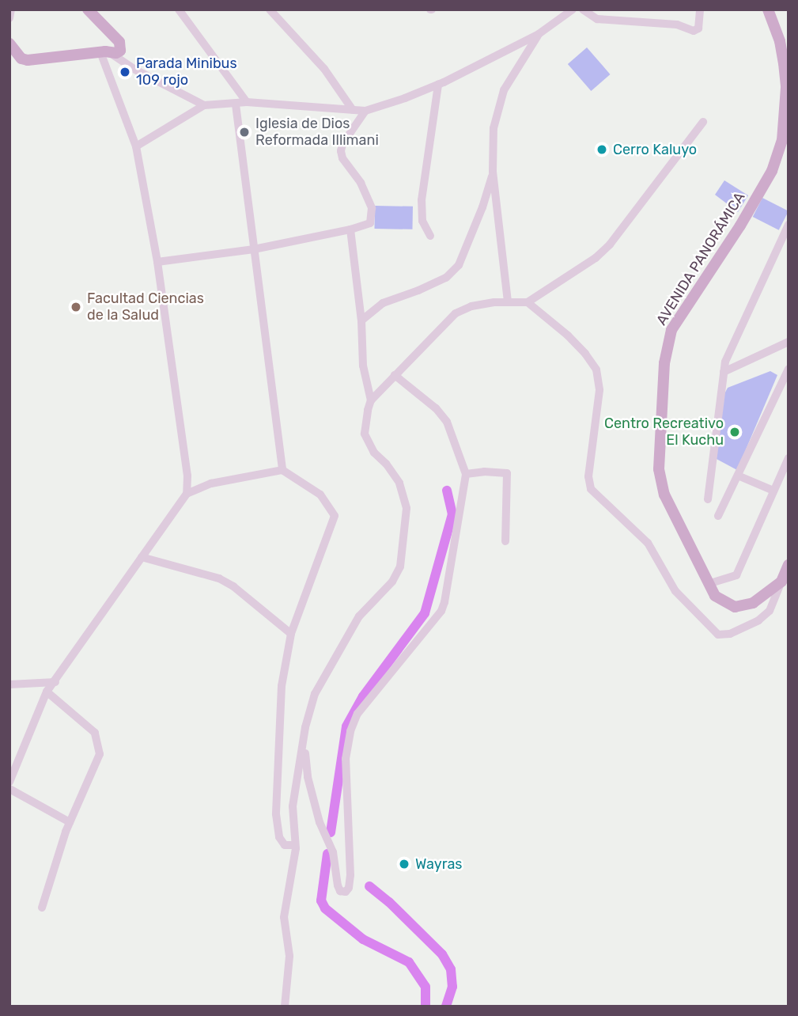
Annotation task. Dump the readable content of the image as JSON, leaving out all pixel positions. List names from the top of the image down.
{
  "streets": {
    "main road": ["AVENIDA PANORÁMICA"]
  },
  "places": [
    "Parada Minibus 109 rojo",
    "Iglesia de Dios Reformada Illimani",
    "Cerro Kaluyo",
    "Facultad Ciencias de la Salud",
    "Centro Recreativo El Kuchu",
    "Wayras"
  ]
}
